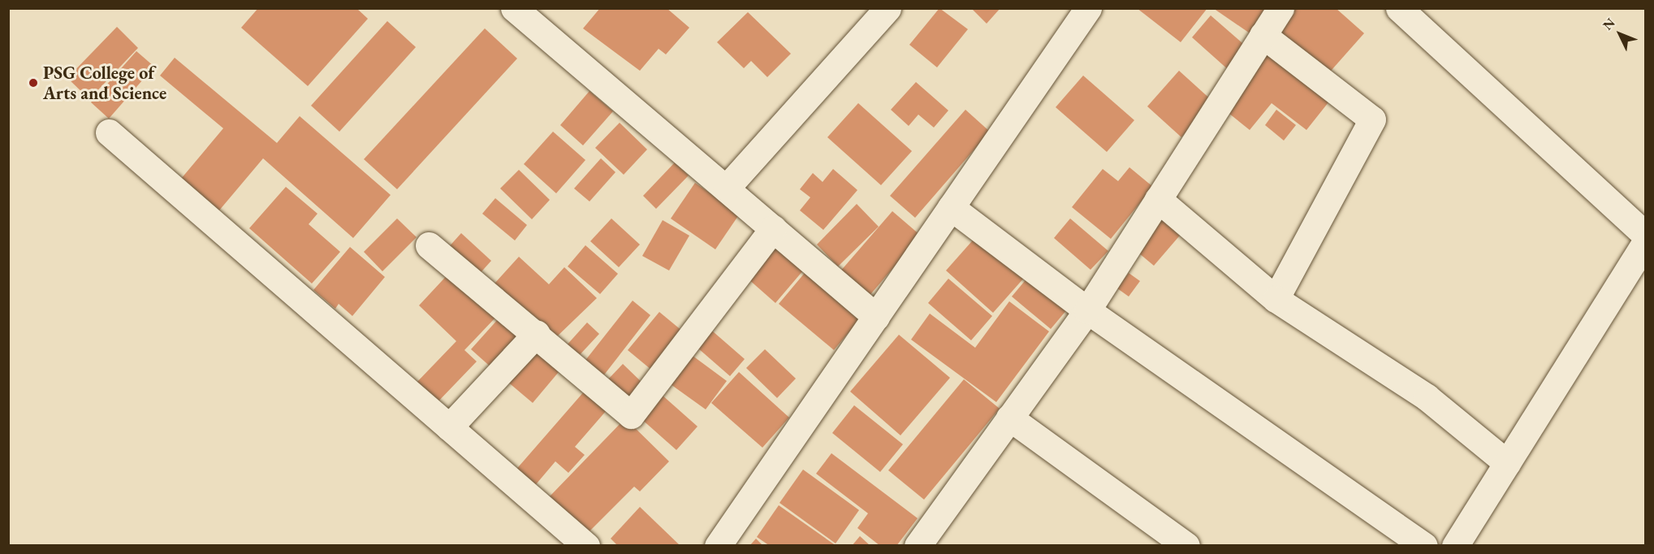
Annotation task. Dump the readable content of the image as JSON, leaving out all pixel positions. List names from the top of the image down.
{
  "places": ["PSG College of Arts and Science"],
  "north": "top left"
}
